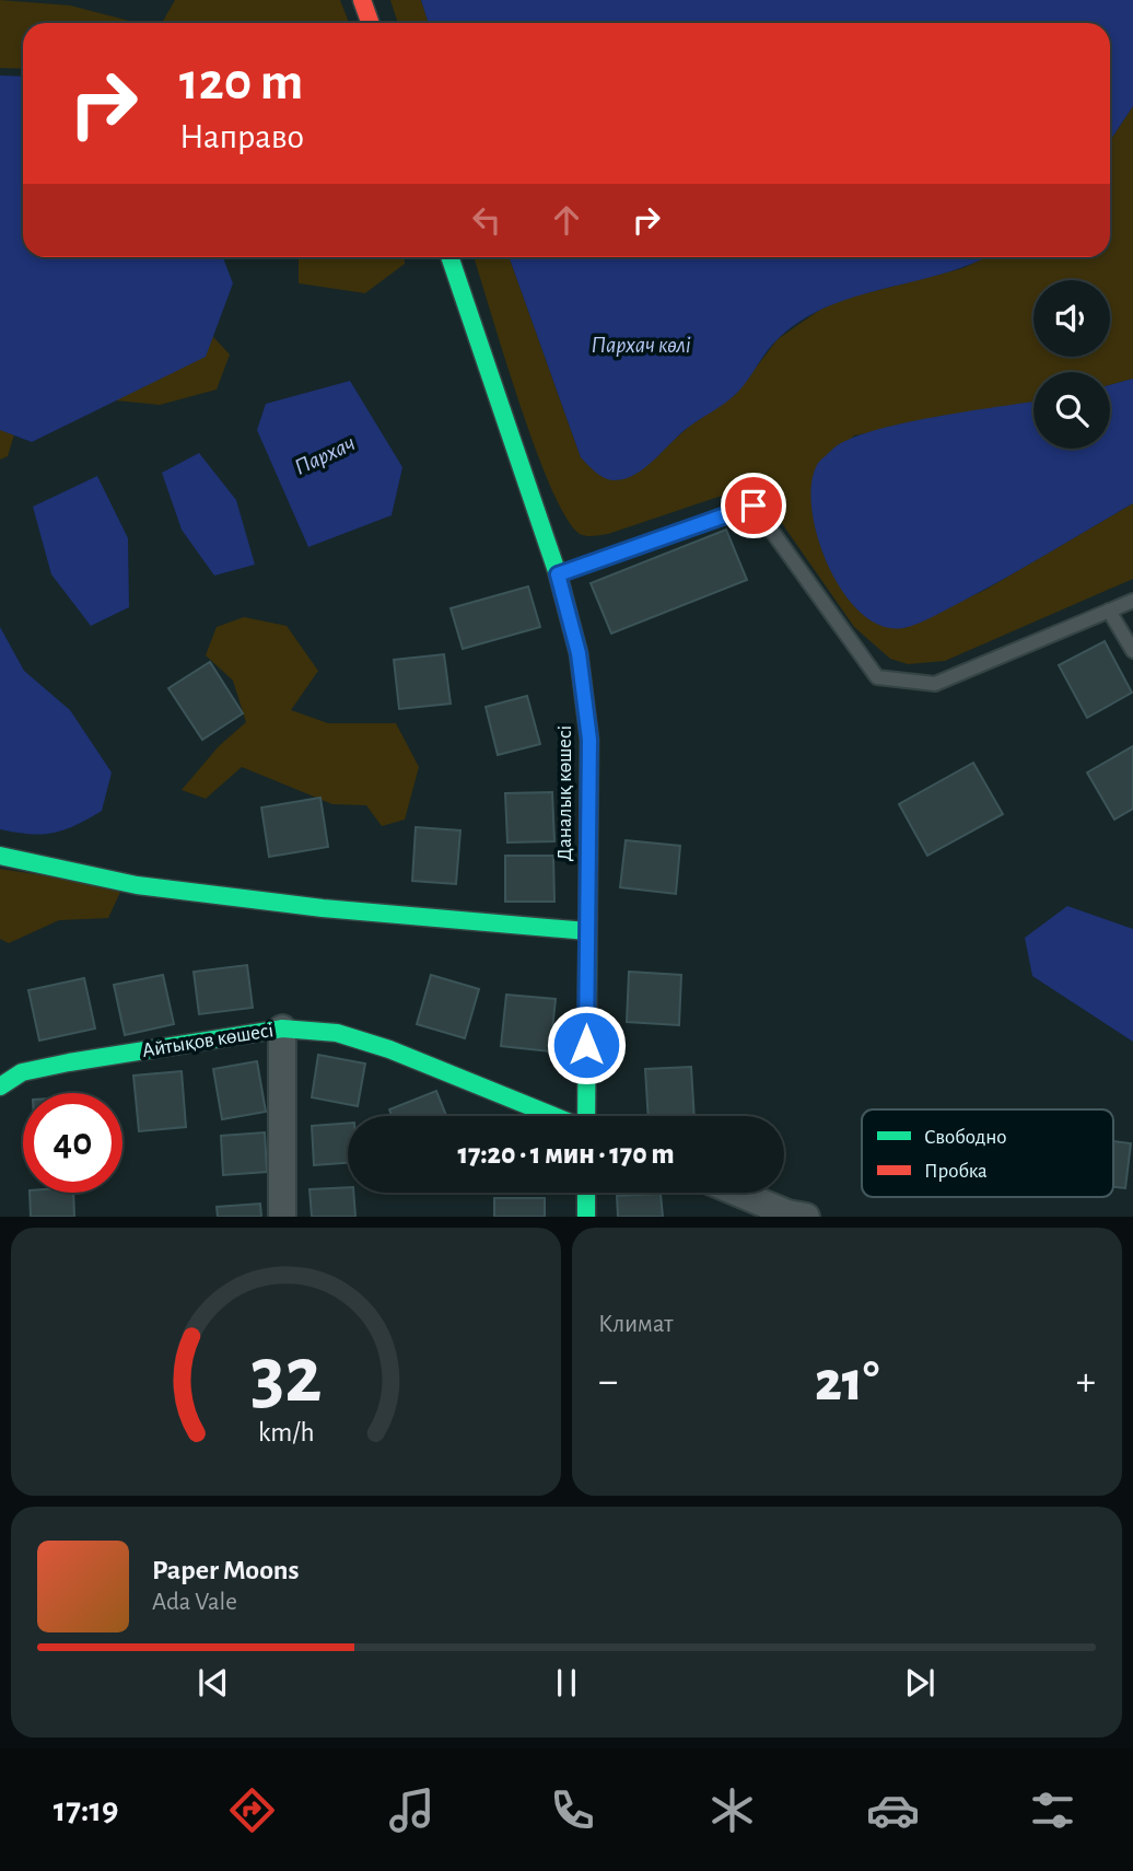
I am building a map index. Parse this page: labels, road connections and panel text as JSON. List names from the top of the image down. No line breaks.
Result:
{"streets":{"street":["Даналық көшесі","Айтықов көшесі"]},"water":["Пархач көлі","Пархач"],"legend":["Свободно","Пробка"],"page":{"turn":["120 m","Направо"],"limit":"40","trip":"17:20 · 1 мин · 170 m","tile":"Климат","heat":["−","21°","+"],"song":["Paper Moons","Ada Vale"],"tabs":"17:19","gauge":["32","km/h"]}}
